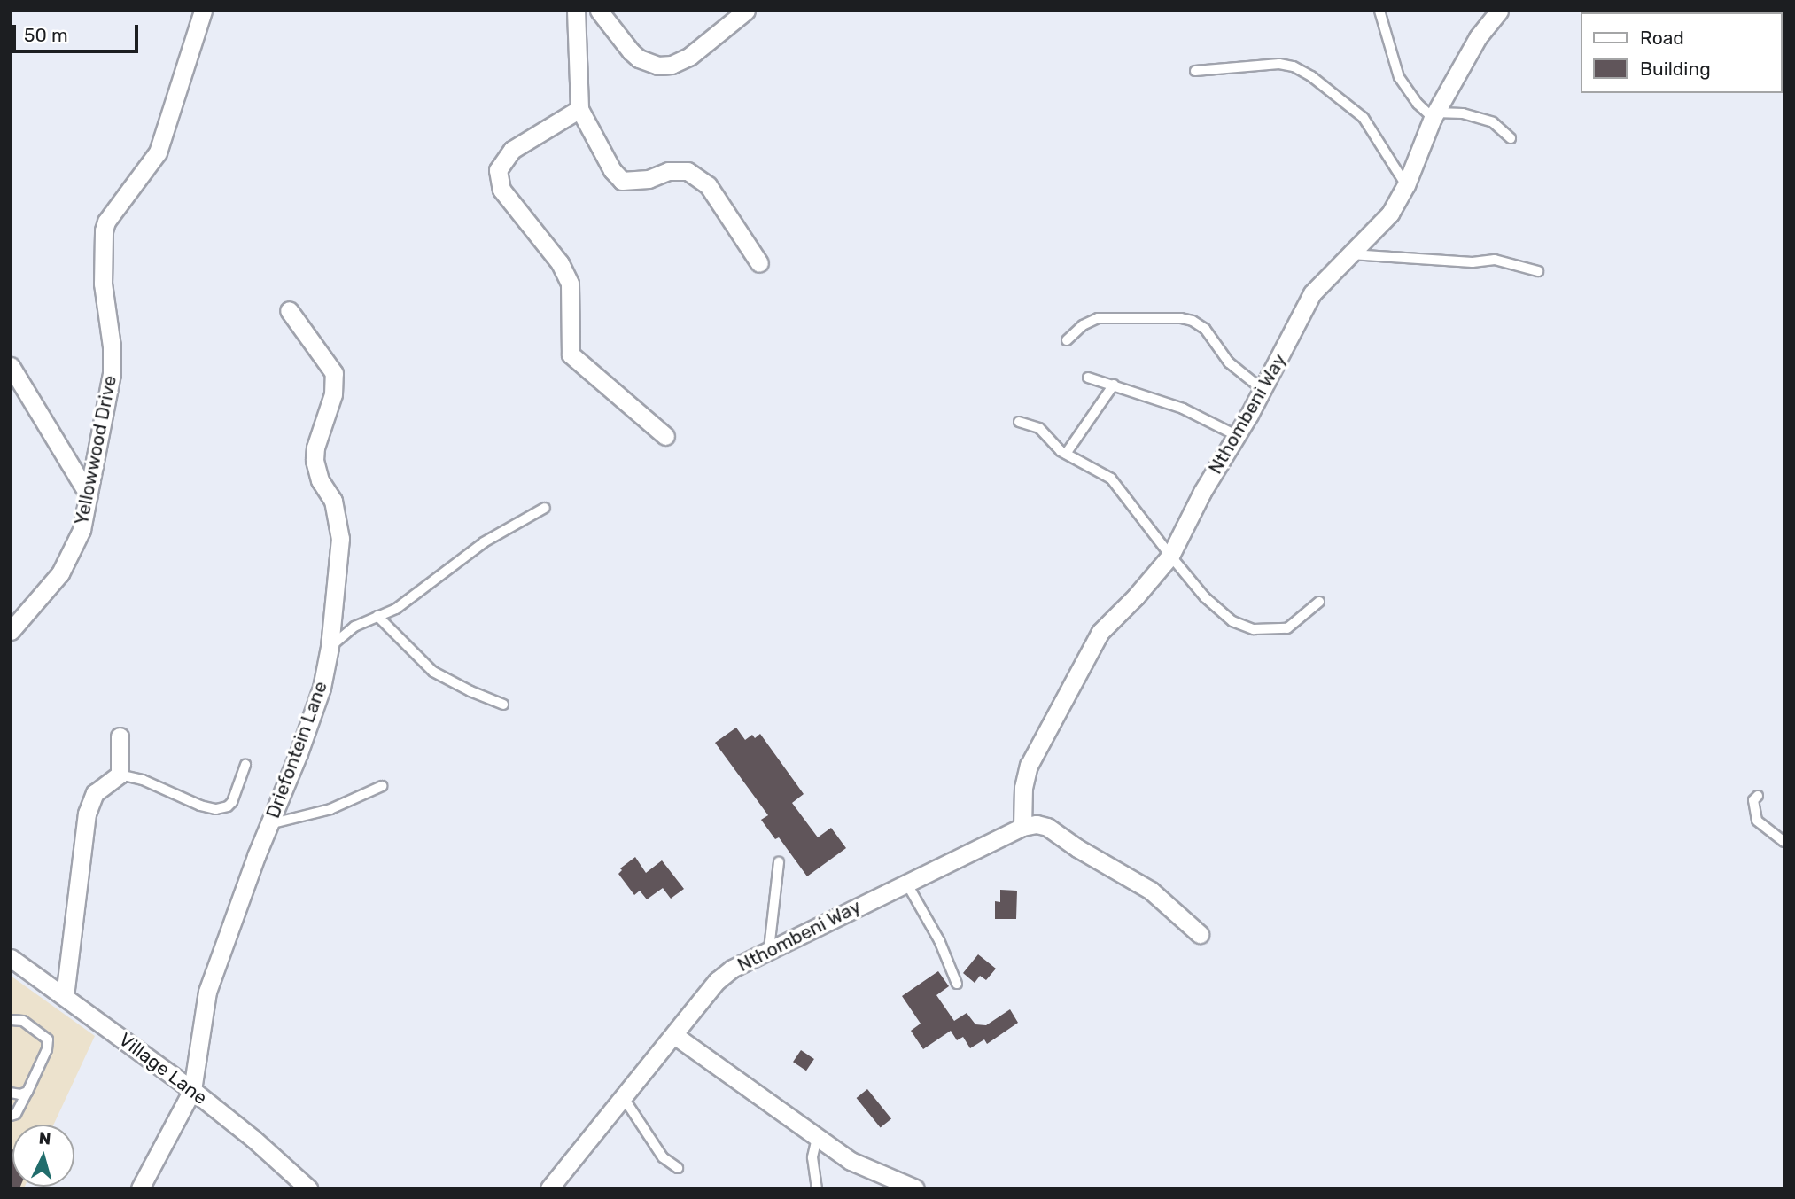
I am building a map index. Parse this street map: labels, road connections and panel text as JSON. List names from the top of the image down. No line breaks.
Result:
{"streets":{"street":["Nthombeni Way","Yellowwood Drive","Driefontein Lane","Village Lane"]},"crossings":[["Driefontein Lane","Village Lane"]],"legend":["Road","Building"],"scale_bar":"50 m","north":"top"}
